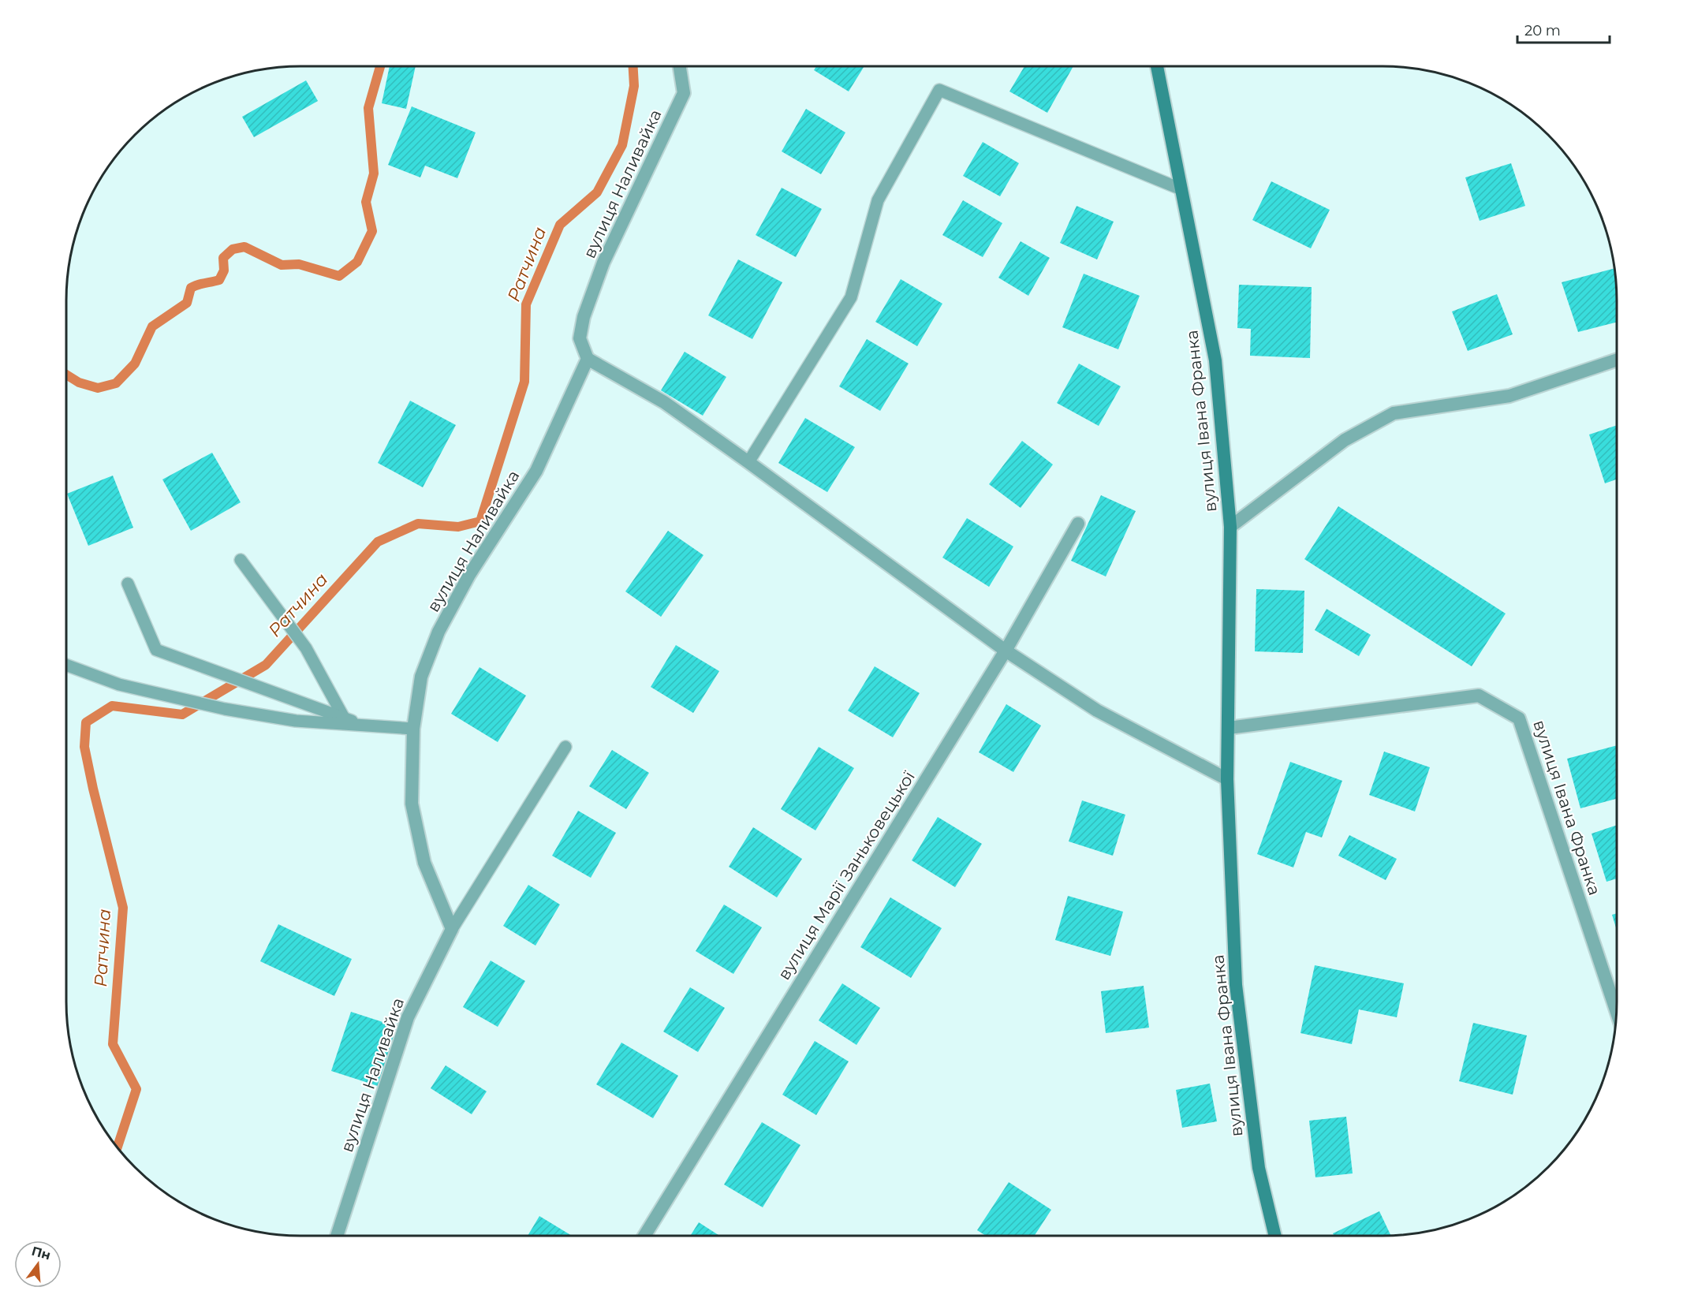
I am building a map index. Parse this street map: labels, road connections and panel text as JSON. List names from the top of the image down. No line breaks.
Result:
{"streets":{"main road":["вулиця Івана Франка"],"street":["вулиця Наливайка","вулиця Марії Заньковецької"]},"water":["Ратчина"],"scale_bar":"20 m","north":"top"}
